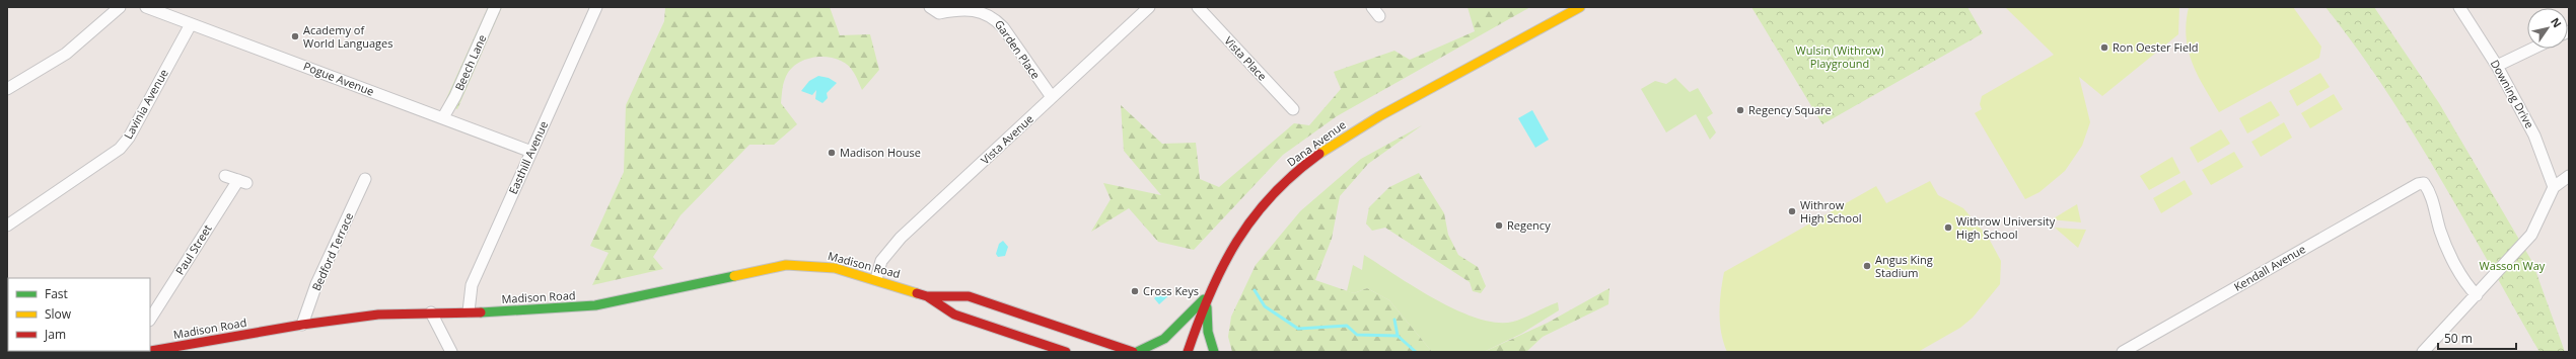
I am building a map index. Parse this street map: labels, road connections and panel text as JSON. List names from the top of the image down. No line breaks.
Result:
{"streets":{"main road":["Dana Avenue","Madison Road"],"street":["Garden Place","Vista Place","Beech Lane","Pogue Avenue","Downing Drive","Lavinia Avenue","Vista Avenue","Easthill Avenue","Paul Street","Bedford Terrace","Kendall Avenue"]},"crossings":[["Garden Place","Vista Avenue"],["Beech Lane","Pogue Avenue"],["Pogue Avenue","Lavinia Avenue"],["Pogue Avenue","Easthill Avenue"],["Vista Avenue","Madison Road"],["Easthill Avenue","Madison Road"],["Bedford Terrace","Madison Road"]],"parks":["Wulsin (Withrow) Playground","Wasson Way"],"places":["Academy of World Languages","Ron Oester Field","Regency Square","Madison House","Withrow High School","Regency","Withrow University High School","Angus King Stadium","Cross Keys"],"legend":["Fast","Slow","Jam"],"scale_bar":"50 m","north":"top right"}
